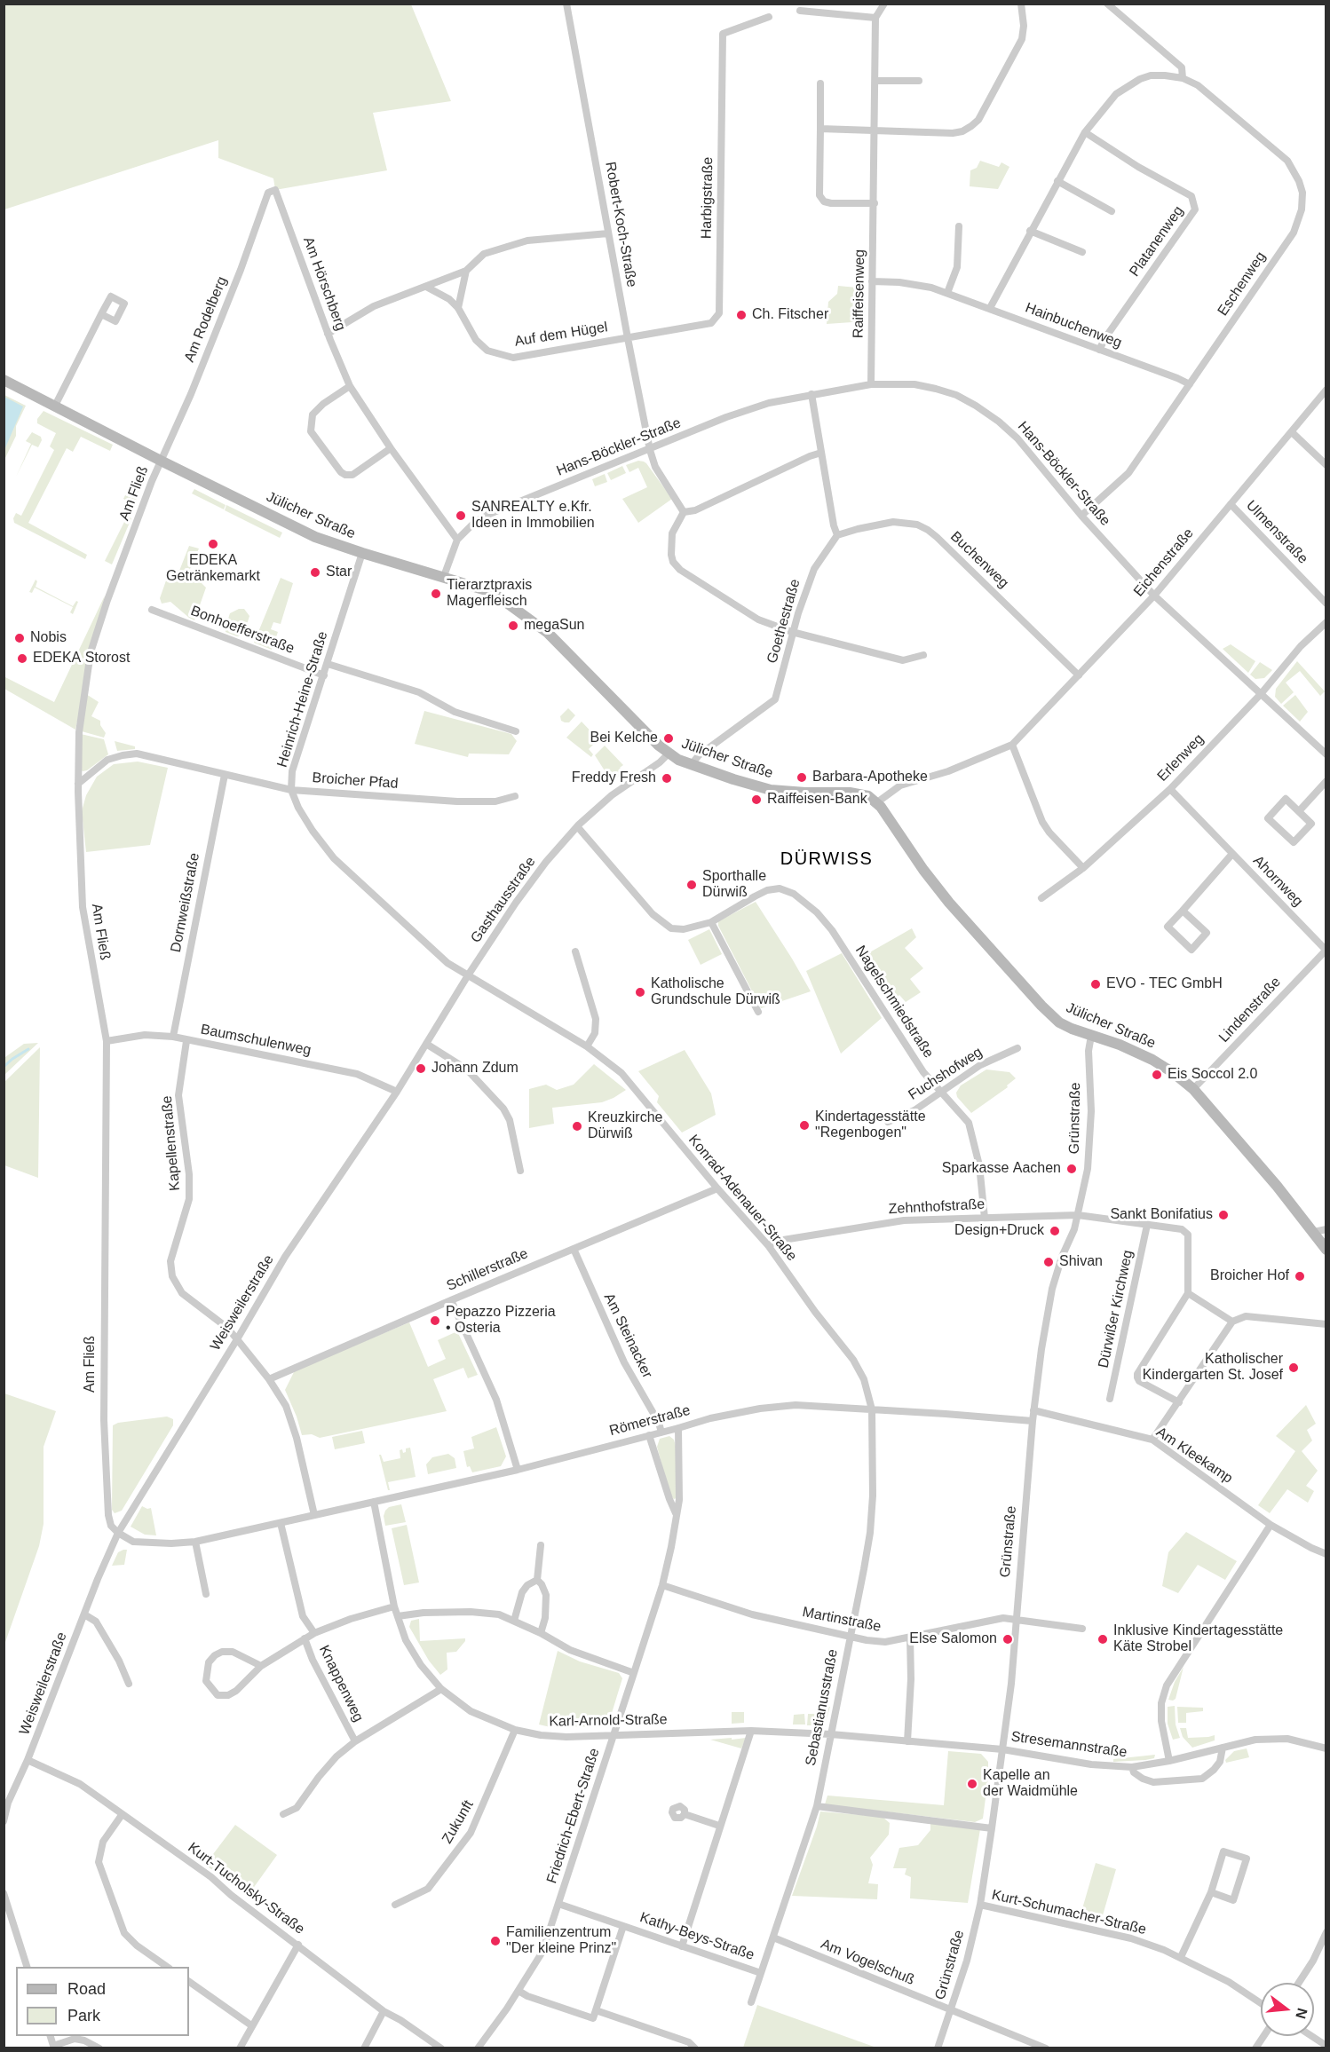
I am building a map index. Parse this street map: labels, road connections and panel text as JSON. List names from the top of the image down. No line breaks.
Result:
{"streets":{"street":["Harbigstraße","Robert-Koch-Straße","Platanenweg","Am Hörschberg","Eschenweg","Raiffeisenweg","Am Rodelberg","Hainbuchenweg","Auf dem Hügel","Hans-Böckler-Straße","Am Fließ","Jülicher Straße","Ulmenstraße","Buchenweg","Eichenstraße","Goethestraße","Bonhoefferstraße","Heinrich-Heine-Straße","Erlenweg","Broicher Pfad","Ahornweg","Gasthausstraße","Dornweißstraße","Nagelschmiedstraße","Lindenstraße","Baumschulenweg","Fuchshofweg","Grünstraße","Kapellenstraße","Konrad-Adenauer-Straße","Zehnthofstraße","Schillerstraße","Weisweilerstraße","Dürwißer Kirchweg","Am Steinacker","Römerstraße","Am Kleekamp","Martinstraße","Knappenweg","Sebastianusstraße","Karl-Arnold-Straße","Stresemannstraße","Friedrich-Ebert-Straße","Zukunft","Kurt-Tucholsky-Straße","Kurt-Schumacher-Straße","Kathy-Beys-Straße","Am Vogelschuß"]},"crossings":[["Harbigstraße","Robert-Koch-Straße"],["Harbigstraße","Auf dem Hügel"],["Robert-Koch-Straße","Auf dem Hügel"],["Robert-Koch-Straße","Hans-Böckler-Straße"],["Platanenweg","Eschenweg"],["Platanenweg","Hainbuchenweg"],["Am Hörschberg","Am Rodelberg"],["Am Hörschberg","Hans-Böckler-Straße"],["Eschenweg","Hainbuchenweg"],["Eschenweg","Hans-Böckler-Straße"],["Raiffeisenweg","Hainbuchenweg"],["Raiffeisenweg","Hans-Böckler-Straße"],["Am Rodelberg","Am Fließ"],["Am Rodelberg","Jülicher Straße"],["Hans-Böckler-Straße","Jülicher Straße"],["Hans-Böckler-Straße","Eichenstraße"],["Hans-Böckler-Straße","Erlenweg"],["Am Fließ","Jülicher Straße"],["Am Fließ","Broicher Pfad"],["Am Fließ","Baumschulenweg"],["Am Fließ","Weisweilerstraße"],["Am Fließ","Römerstraße"],["Jülicher Straße","Eichenstraße"],["Jülicher Straße","Goethestraße"],["Jülicher Straße","Heinrich-Heine-Straße"],["Jülicher Straße","Gasthausstraße"],["Jülicher Straße","Lindenstraße"],["Jülicher Straße","Grünstraße"],["Ulmenstraße","Eichenstraße"],["Buchenweg","Eichenstraße"],["Buchenweg","Goethestraße"],["Bonhoefferstraße","Heinrich-Heine-Straße"],["Heinrich-Heine-Straße","Broicher Pfad"],["Heinrich-Heine-Straße","Gasthausstraße"],["Heinrich-Heine-Straße","Konrad-Adenauer-Straße"],["Erlenweg","Ahornweg"],["Broicher Pfad","Dornweißstraße"],["Ahornweg","Lindenstraße"],["Gasthausstraße","Nagelschmiedstraße"],["Gasthausstraße","Baumschulenweg"],["Gasthausstraße","Konrad-Adenauer-Straße"],["Gasthausstraße","Weisweilerstraße"],["Dornweißstraße","Baumschulenweg"],["Nagelschmiedstraße","Fuchshofweg"],["Nagelschmiedstraße","Zehnthofstraße"],["Baumschulenweg","Kapellenstraße"],["Baumschulenweg","Weisweilerstraße"],["Grünstraße","Zehnthofstraße"],["Grünstraße","Römerstraße"],["Grünstraße","Am Kleekamp"],["Grünstraße","Martinstraße"],["Grünstraße","Stresemannstraße"],["Grünstraße","Kurt-Schumacher-Straße"],["Grünstraße","Am Vogelschuß"],["Kapellenstraße","Schillerstraße"],["Kapellenstraße","Weisweilerstraße"],["Kapellenstraße","Römerstraße"],["Konrad-Adenauer-Straße","Zehnthofstraße"],["Konrad-Adenauer-Straße","Schillerstraße"],["Konrad-Adenauer-Straße","Römerstraße"],["Konrad-Adenauer-Straße","Sebastianusstraße"],["Schillerstraße","Am Steinacker"],["Weisweilerstraße","Römerstraße"],["Weisweilerstraße","Kurt-Tucholsky-Straße"],["Am Steinacker","Römerstraße"],["Römerstraße","Sebastianusstraße"],["Römerstraße","Karl-Arnold-Straße"],["Römerstraße","Friedrich-Ebert-Straße"],["Martinstraße","Sebastianusstraße"],["Martinstraße","Friedrich-Ebert-Straße"],["Knappenweg","Karl-Arnold-Straße"],["Sebastianusstraße","Karl-Arnold-Straße"],["Sebastianusstraße","Kathy-Beys-Straße"],["Sebastianusstraße","Am Vogelschuß"],["Karl-Arnold-Straße","Stresemannstraße"],["Karl-Arnold-Straße","Friedrich-Ebert-Straße"],["Karl-Arnold-Straße","Zukunft"],["Friedrich-Ebert-Straße","Kathy-Beys-Straße"]],"districts":["DÜRWISS"],"places":["Ch. Fitscher","SANREALTY e.Kfr. Ideen in Immobilien","EDEKA Getränkemarkt","Star","Tierarztpraxis Magerfleisch","megaSun","Nobis","EDEKA Storost","Bei Kelche","Barbara-Apotheke","Freddy Fresh","Raiffeisen-Bank","Sporthalle Dürwiß","EVO - TEC GmbH","Katholische Grundschule Dürwiß","Johann Zdum","Eis Soccol 2.0","Kindertagesstätte \"Regenbogen\"","Kreuzkirche Dürwiß","Sparkasse Aachen","Sankt Bonifatius","Design+Druck","Shivan","Broicher Hof","Pepazzo Pizzeria • Osteria","Katholischer Kindergarten St. Josef","Else Salomon","Inklusive Kindertagesstätte Käte Strobel","Kapelle an der Waidmühle","Familienzentrum \"Der kleine Prinz\""],"legend":["Road","Park"],"north":"right"}
